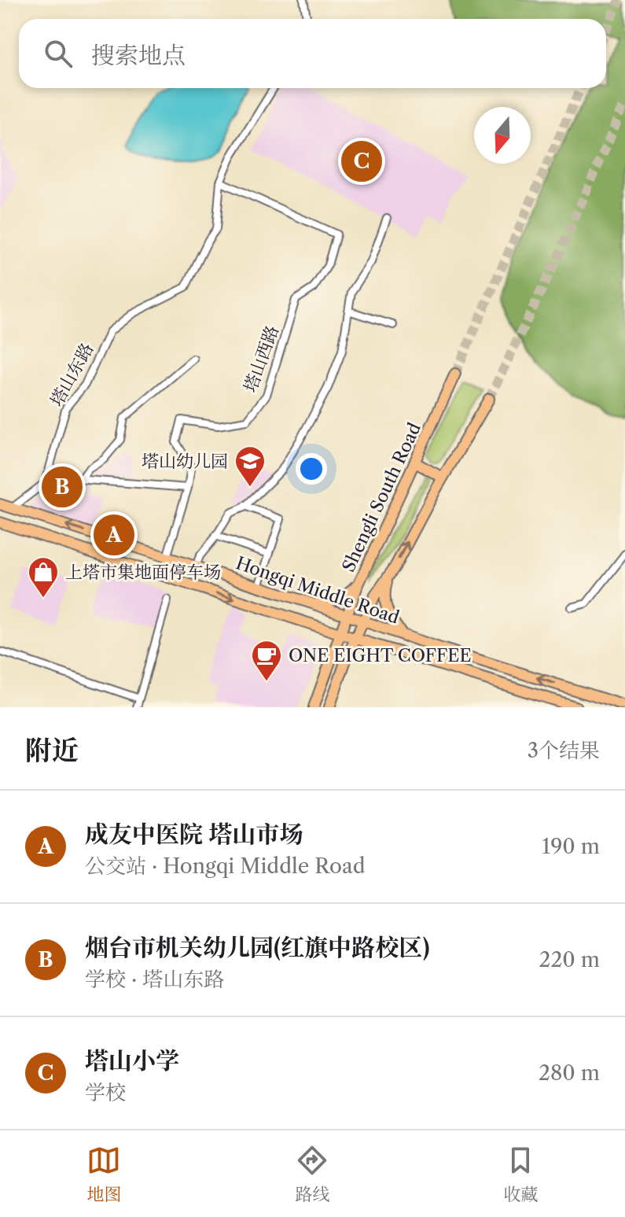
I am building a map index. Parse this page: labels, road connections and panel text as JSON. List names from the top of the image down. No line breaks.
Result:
{"streets":{"main road":["Shengli South Road","Hongqi Middle Road"],"street":["塔山西路","塔山东路"]},"crossings":[["塔山西路","塔山东路"],["塔山西路","Hongqi Middle Road"],["Shengli South Road","Hongqi Middle Road"]],"places":{"school or university":["塔山幼儿园"],"shop":["上塔市集地面停车场"],"cafe":["ONE EIGHT COFFEE"]},"north":"bottom","page":{"search":"搜索地点","pins":["C","B","A"],"heading":["附近","3个结果"],"list":[{"mark":"A","name":"成友中医院 塔山市场","note":"公交站 · Hongqi Middle Road","value":"190 m"},{"mark":"B","name":"烟台市机关幼儿园(红旗中路校区)","note":"学校 · 塔山东路","value":"220 m"},{"mark":"C","name":"塔山小学","note":"学校","value":"280 m"}],"nav":["地图","路线","收藏"]}}
